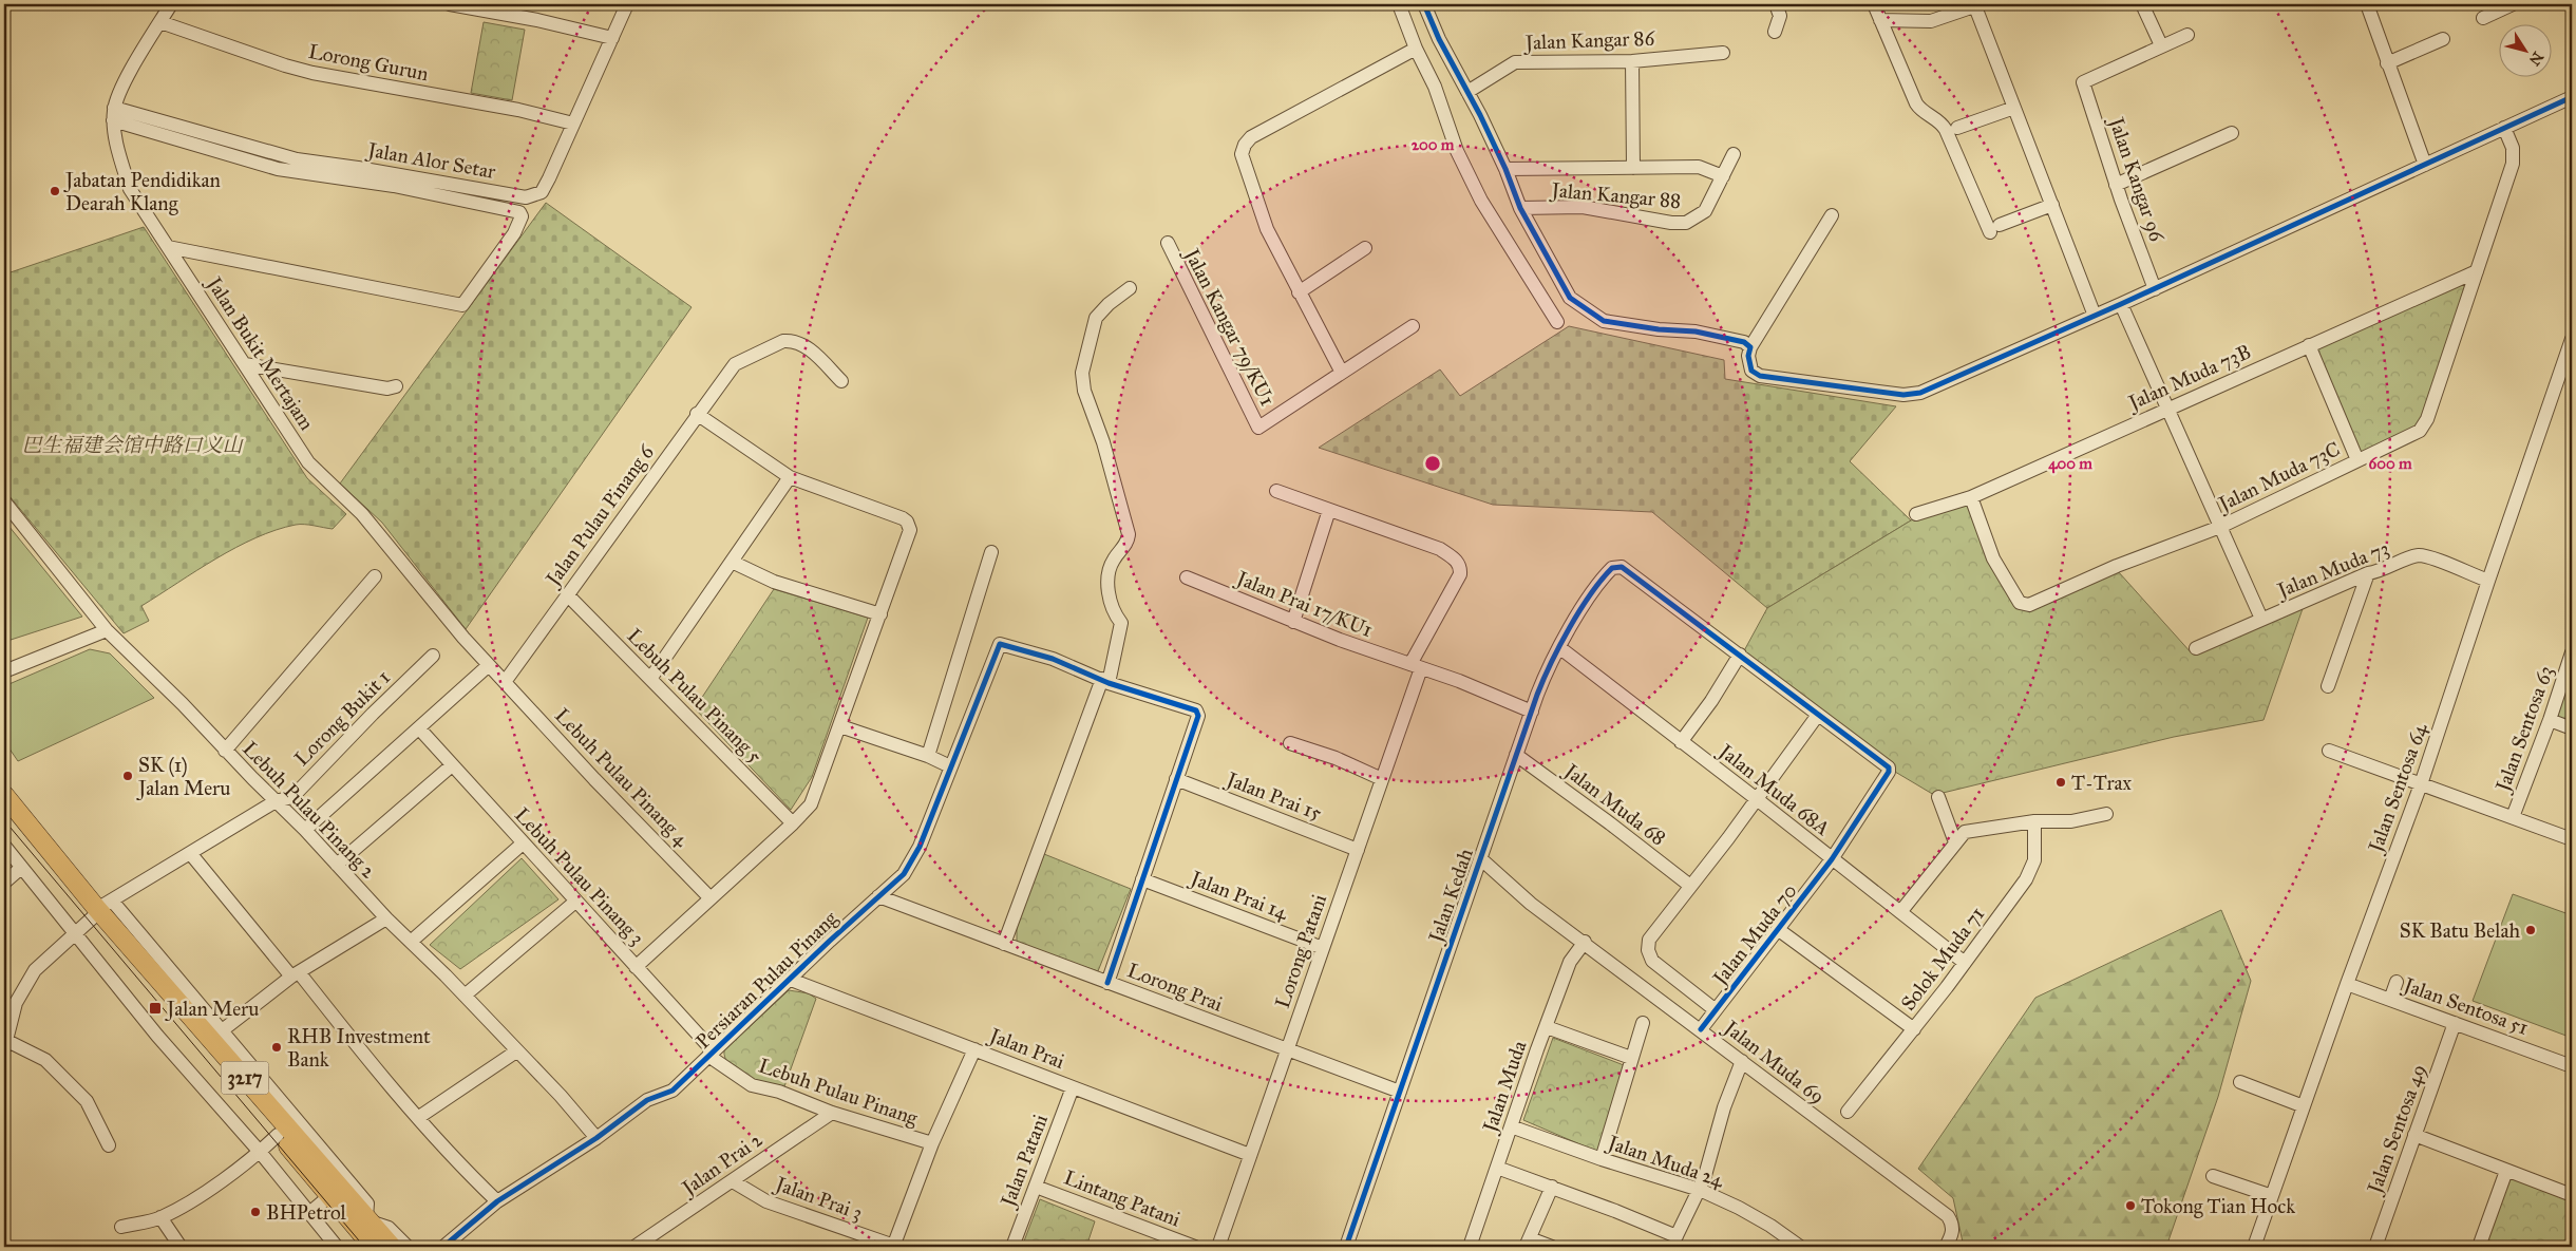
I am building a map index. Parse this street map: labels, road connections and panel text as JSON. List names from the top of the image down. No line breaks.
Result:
{"streets":{"highway":["3217"],"street":["Jalan Kangar 86","Lorong Gurun","Jalan Alor Setar","Jalan Kangar 96","Jalan Kangar 88","Jalan Kangar 79/KU1","Jalan Bukit Mertajam","Jalan Muda 73B","Jalan Muda 73C","Jalan Pulau Pinang 6","Jalan Muda 73","Jalan Prai 17/KU1","Lebuh Pulau Pinang 5","Lorong Bukit 1","Jalan Sentosa 63","Lebuh Pulau Pinang 4","Jalan Sentosa 64","Jalan Muda 68A","Jalan Prai 15","Jalan Muda 68","Lebuh Pulau Pinang 2","Lebuh Pulau Pinang 3","Jalan Prai 14","Jalan Kedah","Jalan Muda 70","Lorong Patani","Solok Muda 71","Persiaran Pulau Pinang","Lorong Prai","Jalan Sentosa 51","Jalan Prai","Jalan Muda 69","Jalan Muda","Lebuh Pulau Pinang","Jalan Sentosa 49","Jalan Patani","Jalan Muda 24","Jalan Prai 2","Jalan Prai 3","Lintang Patani"]},"crossings":[["Lorong Gurun","Jalan Alor Setar"],["Jalan Alor Setar","Jalan Bukit Mertajam"],["Jalan Bukit Mertajam","Jalan Pulau Pinang 6"],["Jalan Bukit Mertajam","Lebuh Pulau Pinang 4"],["Jalan Muda 73B","Jalan Muda 73C"],["Jalan Pulau Pinang 6","Lebuh Pulau Pinang 5"],["Jalan Pulau Pinang 6","Lebuh Pulau Pinang 4"],["Jalan Muda 73","Jalan Sentosa 64"],["Jalan Prai 17/KU1","Jalan Kedah"],["Jalan Prai 17/KU1","Lorong Patani"],["Lorong Bukit 1","Lebuh Pulau Pinang 2"],["Lorong Bukit 1","3217"],["Jalan Sentosa 64","Jalan Sentosa 51"],["Jalan Muda 68A","Jalan Kedah"],["Jalan Muda 68A","Jalan Muda 70"],["Jalan Muda 68A","Solok Muda 71"],["Jalan Prai 15","Lorong Patani"],["Jalan Muda 68","Jalan Kedah"],["Lebuh Pulau Pinang 2","Persiaran Pulau Pinang"],["Lebuh Pulau Pinang 3","Persiaran Pulau Pinang"],["Lebuh Pulau Pinang 3","Lebuh Pulau Pinang"],["Jalan Prai 14","Lorong Patani"],["Jalan Kedah","Lorong Prai"],["Jalan Kedah","Jalan Muda 69"],["Jalan Muda 70","Jalan Muda 69"],["Lorong Patani","Lorong Prai"],["Lorong Patani","Jalan Prai"],["Persiaran Pulau Pinang","Lorong Prai"],["Persiaran Pulau Pinang","Jalan Prai"],["Persiaran Pulau Pinang","Lebuh Pulau Pinang"],["Jalan Sentosa 51","Jalan Sentosa 49"],["Jalan Prai","Jalan Patani"],["Jalan Muda 69","Jalan Muda"],["Jalan Muda","Jalan Muda 24"],["Lebuh Pulau Pinang","Jalan Prai 2"],["Jalan Patani","Lintang Patani"],["Jalan Prai 2","Jalan Prai 3"]],"parks":["巴生福建会馆中路口义山"],"places":{"other":["Jabatan Pendidikan Dearah Klang","SK (1) Jalan Meru","T-Trax","SK Batu Belah","RHB Investment Bank","Tokong Tian Hock","BHPetrol"],"transit":["Jalan Meru"]},"north":"bottom right","rings":["200 m","400 m","600 m"]}
